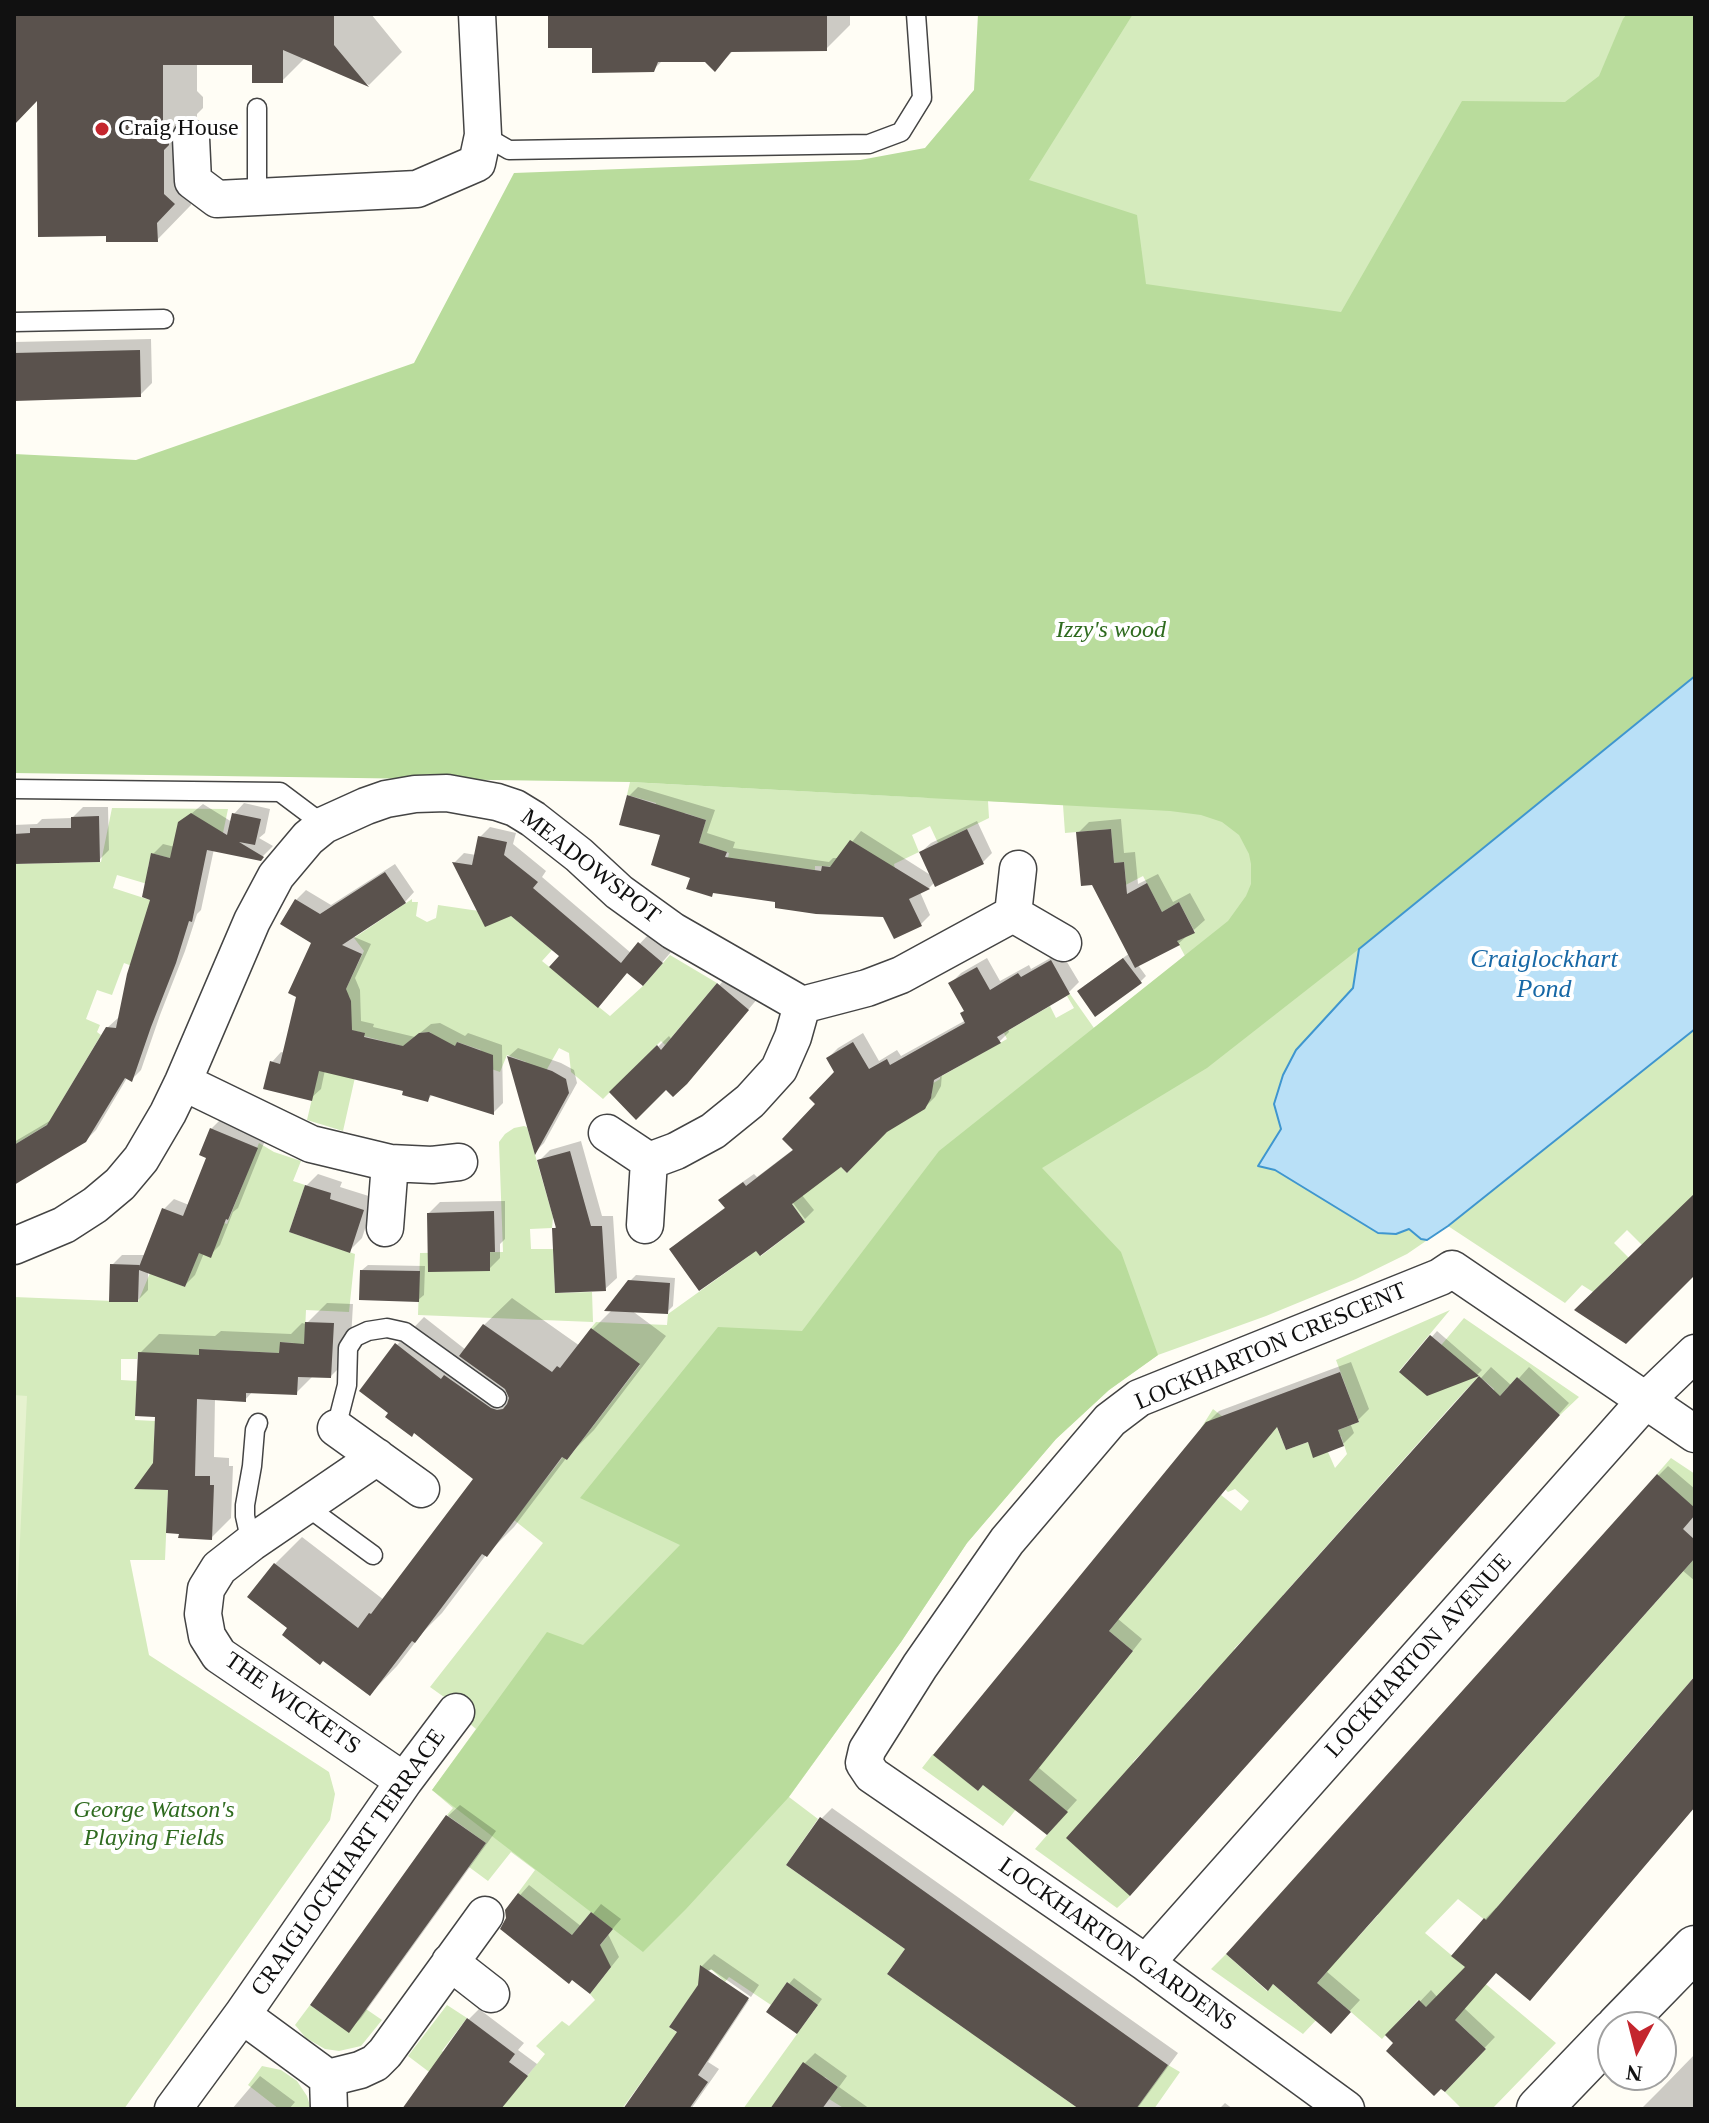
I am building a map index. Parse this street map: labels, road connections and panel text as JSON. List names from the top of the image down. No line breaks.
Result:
{"streets":{"street":["MEADOWSPOT","LOCKHARTON CRESCENT","LOCKHARTON AVENUE","THE WICKETS","CRAIGLOCKHART TERRACE","LOCKHARTON GARDENS"]},"crossings":[["LOCKHARTON CRESCENT","LOCKHARTON AVENUE"],["LOCKHARTON CRESCENT","LOCKHARTON GARDENS"],["LOCKHARTON AVENUE","LOCKHARTON GARDENS"],["THE WICKETS","CRAIGLOCKHART TERRACE"]],"water":["Craiglockhart Pond"],"parks":["Izzy's wood","George Watson's Playing Fields"],"places":["Craig House"],"north":"bottom"}
